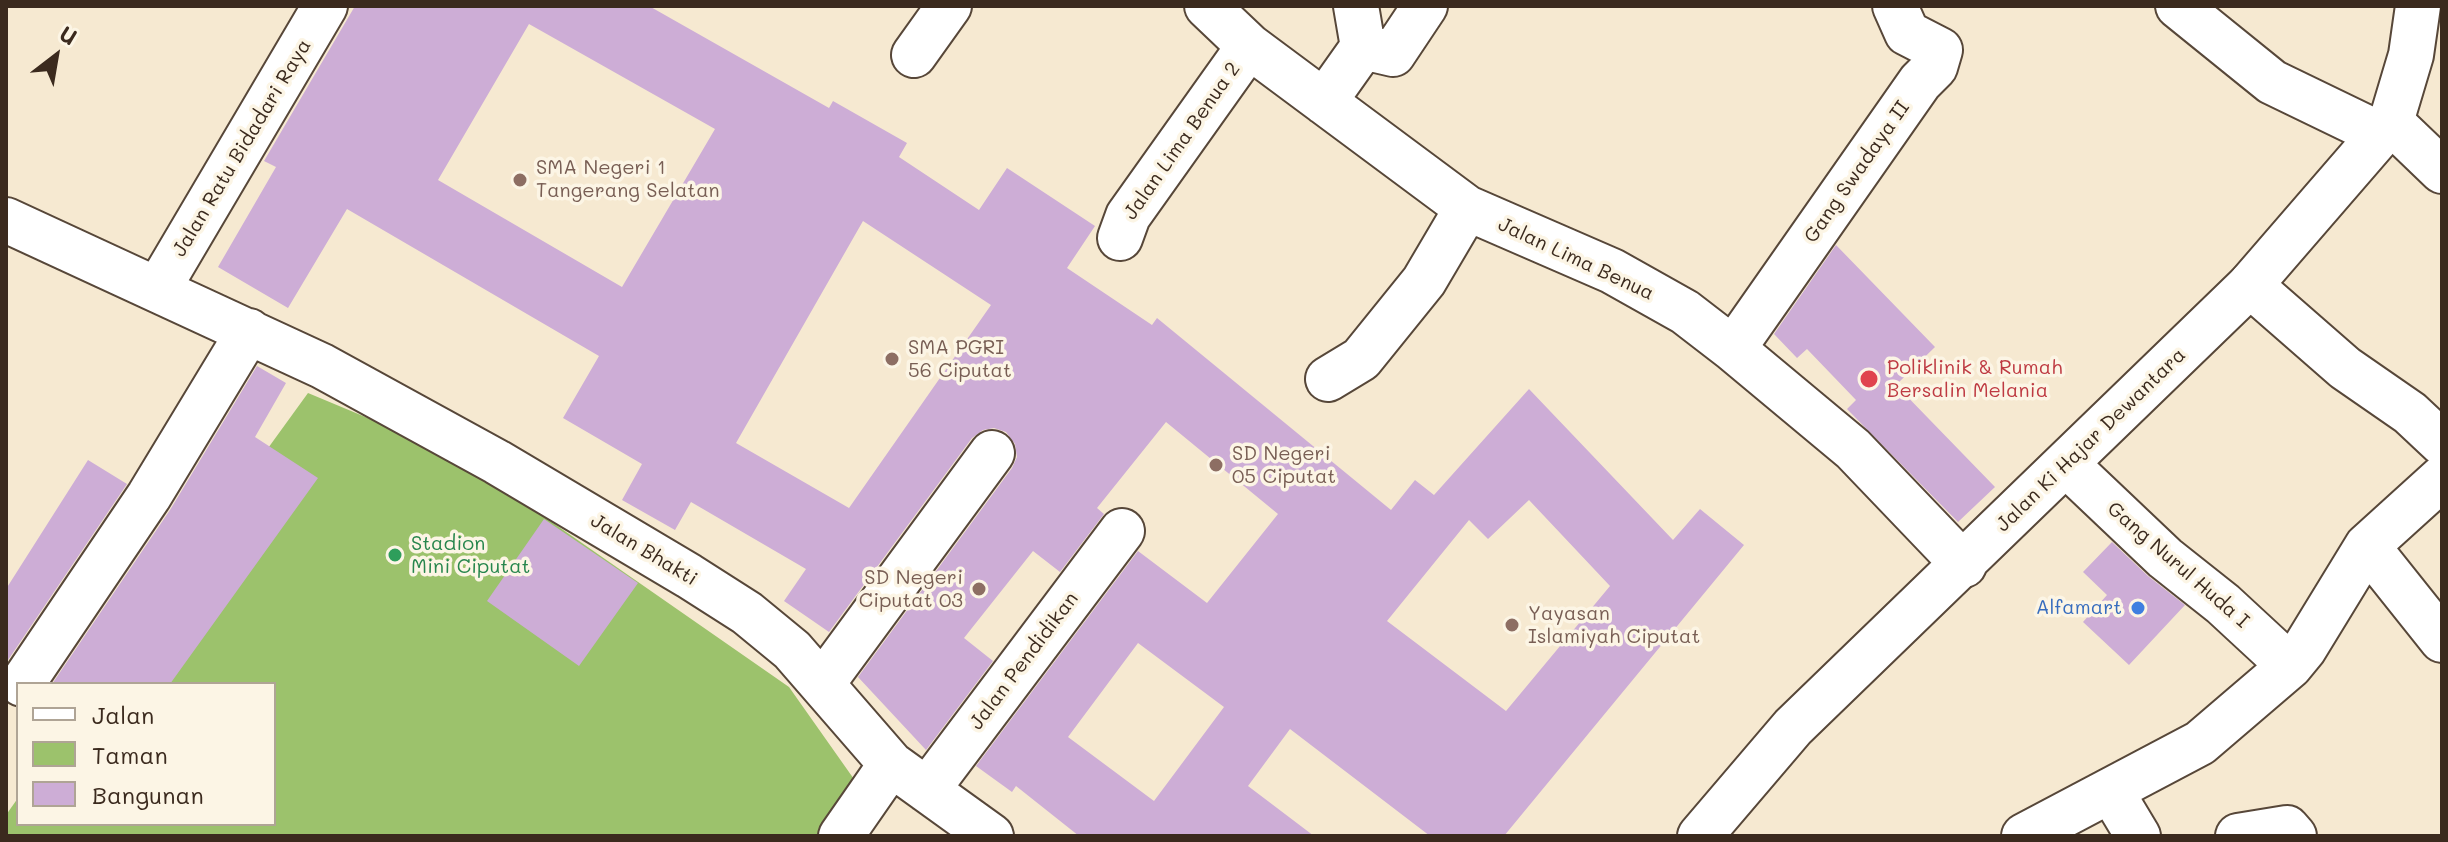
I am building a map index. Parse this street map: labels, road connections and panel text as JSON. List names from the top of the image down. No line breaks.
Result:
{"streets":{"street":["Jalan Lima Benua 2","Jalan Ratu Bidadari Raya","Gang Swadaya II","Jalan Lima Benua","Jalan Ki Hajar Dewantara","Jalan Bhakti","Gang Nurul Huda I","Jalan Pendidikan"]},"crossings":[["Jalan Lima Benua 2","Jalan Lima Benua"],["Jalan Ratu Bidadari Raya","Jalan Bhakti"],["Gang Swadaya II","Jalan Lima Benua"],["Jalan Lima Benua","Jalan Ki Hajar Dewantara"],["Jalan Ki Hajar Dewantara","Gang Nurul Huda I"],["Jalan Bhakti","Jalan Pendidikan"]],"places":["SMA Negeri 1 Tangerang Selatan","SMA PGRI 56 Ciputat","Poliklinik & Rumah Bersalin Melania","SD Negeri 05 Ciputat","Stadion Mini Ciputat","SD Negeri Ciputat 03","Alfamart","Yayasan Islamiyah Ciputat"],"legend":["Jalan","Taman","Bangunan"],"north":"top right"}
